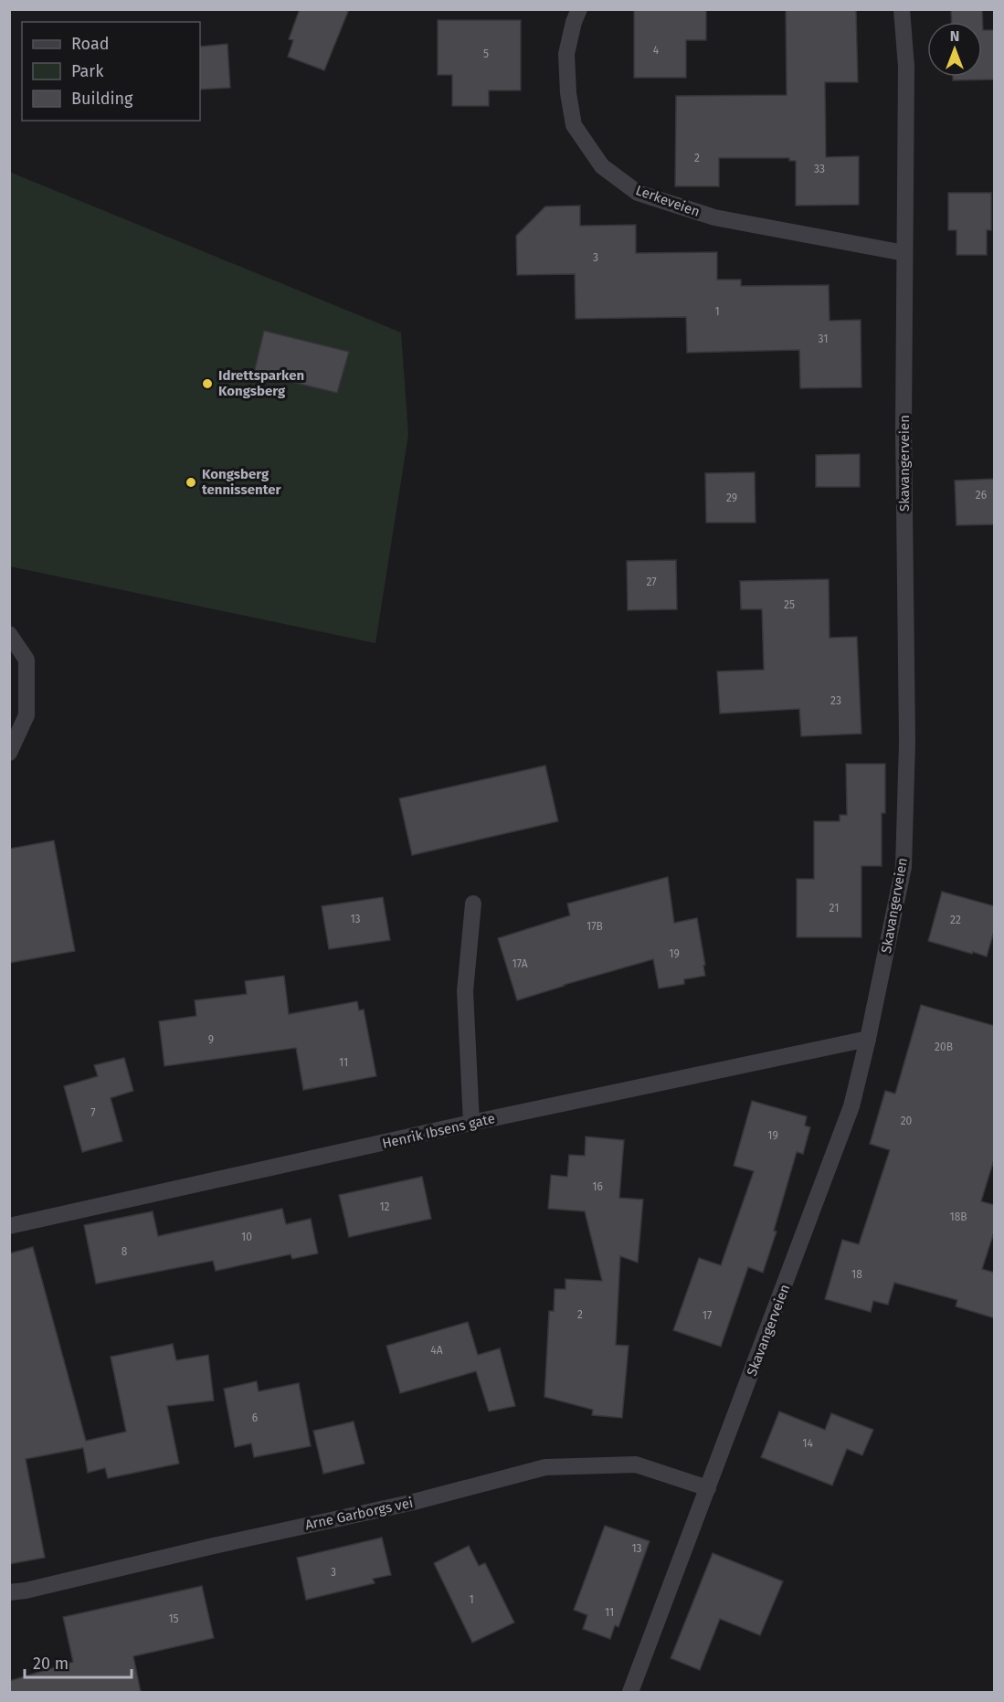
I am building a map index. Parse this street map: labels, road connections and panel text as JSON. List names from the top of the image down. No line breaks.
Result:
{"streets":{"street":["Lerkeveien","Skavangerveien","Henrik Ibsens gate","Arne Garborgs vei"]},"crossings":[["Lerkeveien","Skavangerveien"],["Skavangerveien","Henrik Ibsens gate"],["Skavangerveien","Arne Garborgs vei"]],"places":["Idrettsparken Kongsberg","Kongsberg tennissenter"],"house_numbers":["4","5","2","33","3","1","31","26","29","27","25","23","21","13","22","17B","19","17A","9","20B","11","7","20","19","16","12","18B","10","8","18","2","17","4A","6","14","13","3","1","11","15"],"legend":["Road","Park","Building"],"scale_bar":"20 m","north":"top"}
